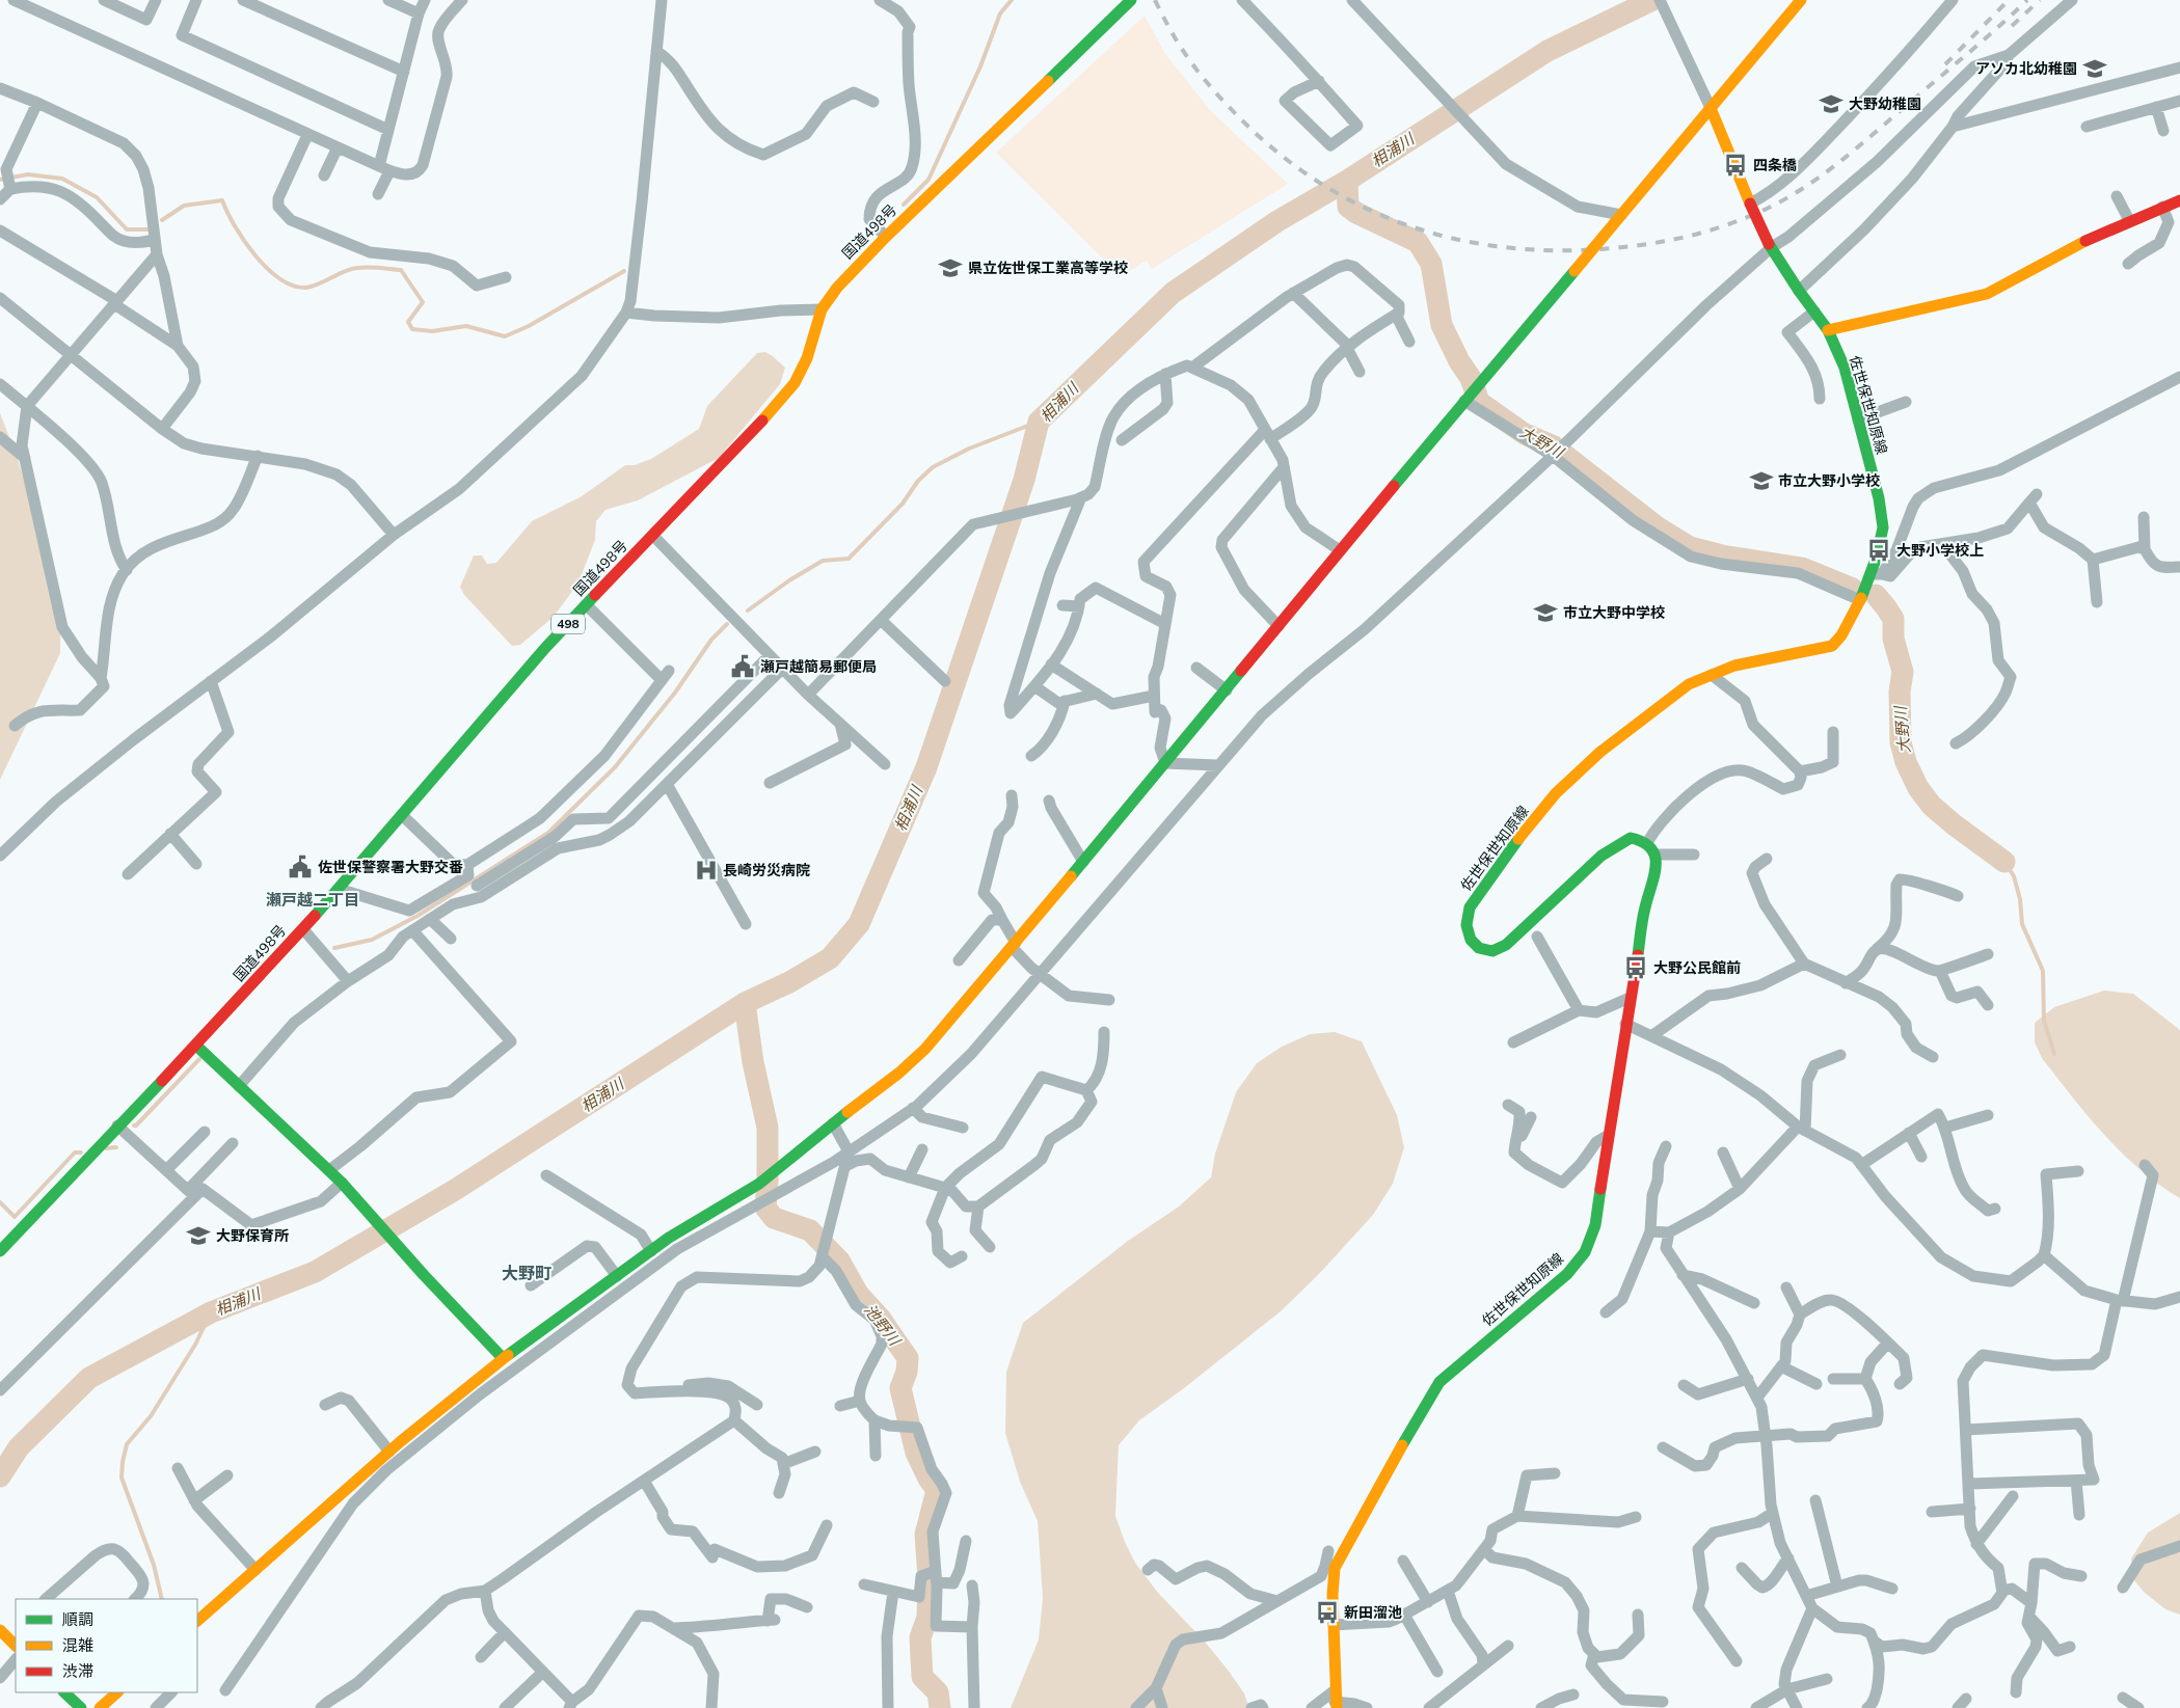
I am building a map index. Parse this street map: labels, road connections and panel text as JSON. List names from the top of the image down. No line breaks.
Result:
{"streets":{"main road":["国道498号","佐世保世知原線","498"]},"districts":["瀬戸越二丁目","大野町"],"water":["相浦川","大野川","池野川"],"places":{"school or university":["アソカ北幼稚園","大野幼稚園","県立佐世保工業高等学校","市立大野小学校","市立大野中学校","大野保育所"],"bus stop":["四条橋","大野小学校上","大野公民館前","新田溜池"],"public building":["瀬戸越簡易郵便局","佐世保警察署大野交番"],"hospital":["長崎労災病院"]},"legend":["順調","混雑","渋滞"]}
